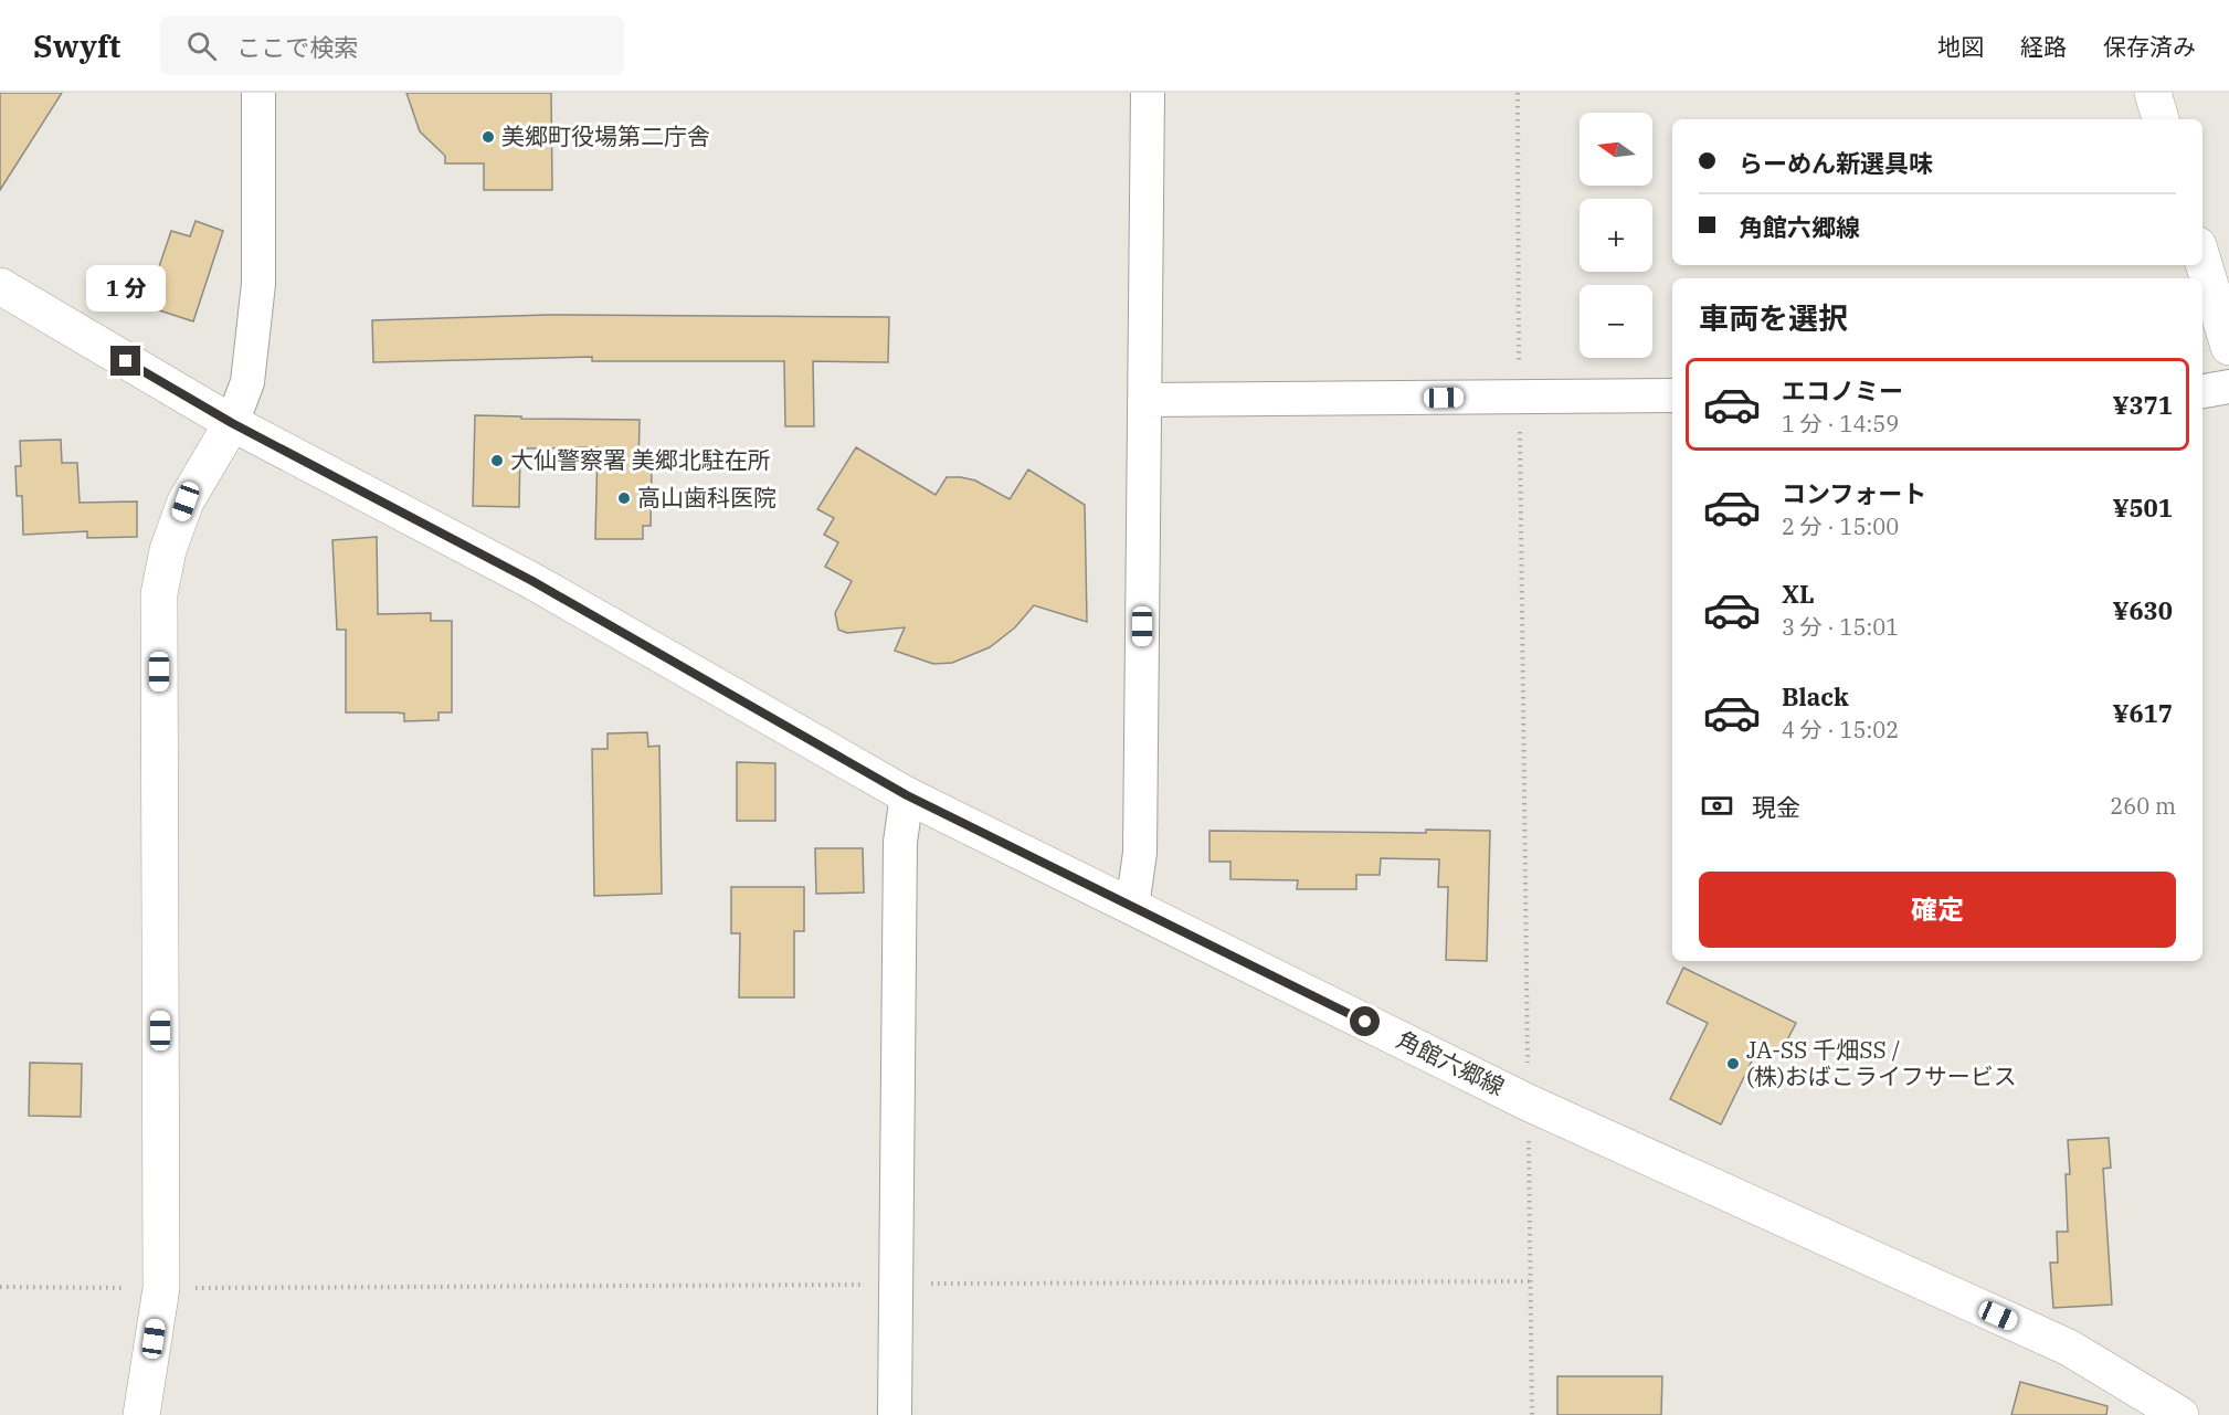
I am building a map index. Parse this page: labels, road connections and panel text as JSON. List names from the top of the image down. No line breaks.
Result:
{"streets":{"main road":["角館六郷線"]},"places":["美郷町役場第二庁舎","大仙警察署 美郷北駐在所","高山歯科医院","JA-SS 千畑SS / (株)おばこライフサービス"],"north":"left","page":{"header":"Swyft","search":"ここで検索","nav":["地図","経路","保存済み"],"map_buttons":["+","−"],"banner":["らーめん新選具味","角館六郷線"],"bubble":"1 分","heading":"車両を選択","list":[{"name":"エコノミー","note":"1 分 · 14:59","value":"¥371"},{"name":"コンフォート","note":"2 分 · 15:00","value":"¥501"},{"name":"XL","note":"3 分 · 15:01","value":"¥630"},{"name":"Black","note":"4 分 · 15:02","value":"¥617"}],"pay":["現金","260 m"],"buttons":"確定"}}
